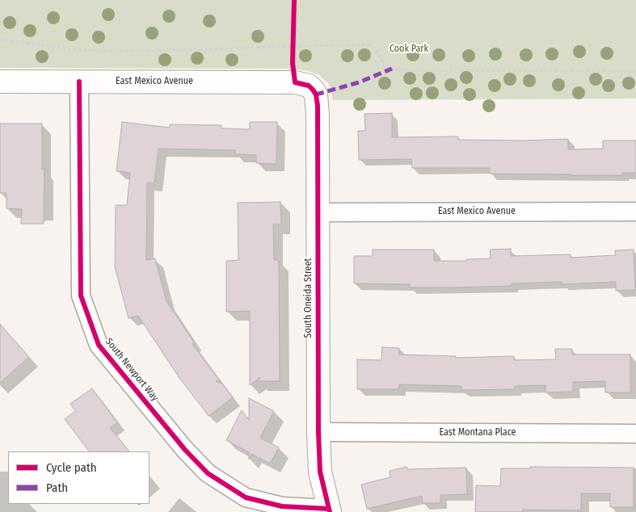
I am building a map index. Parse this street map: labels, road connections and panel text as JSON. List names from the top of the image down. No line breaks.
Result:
{"streets":{"street":["East Mexico Avenue","South Oneida Street","South Newport Way","East Montana Place"]},"crossings":[["East Mexico Avenue","South Oneida Street"],["East Mexico Avenue","South Newport Way"],["South Oneida Street","South Newport Way"],["South Oneida Street","East Montana Place"]],"parks":["Cook Park"],"legend":["Cycle path","Path"]}
